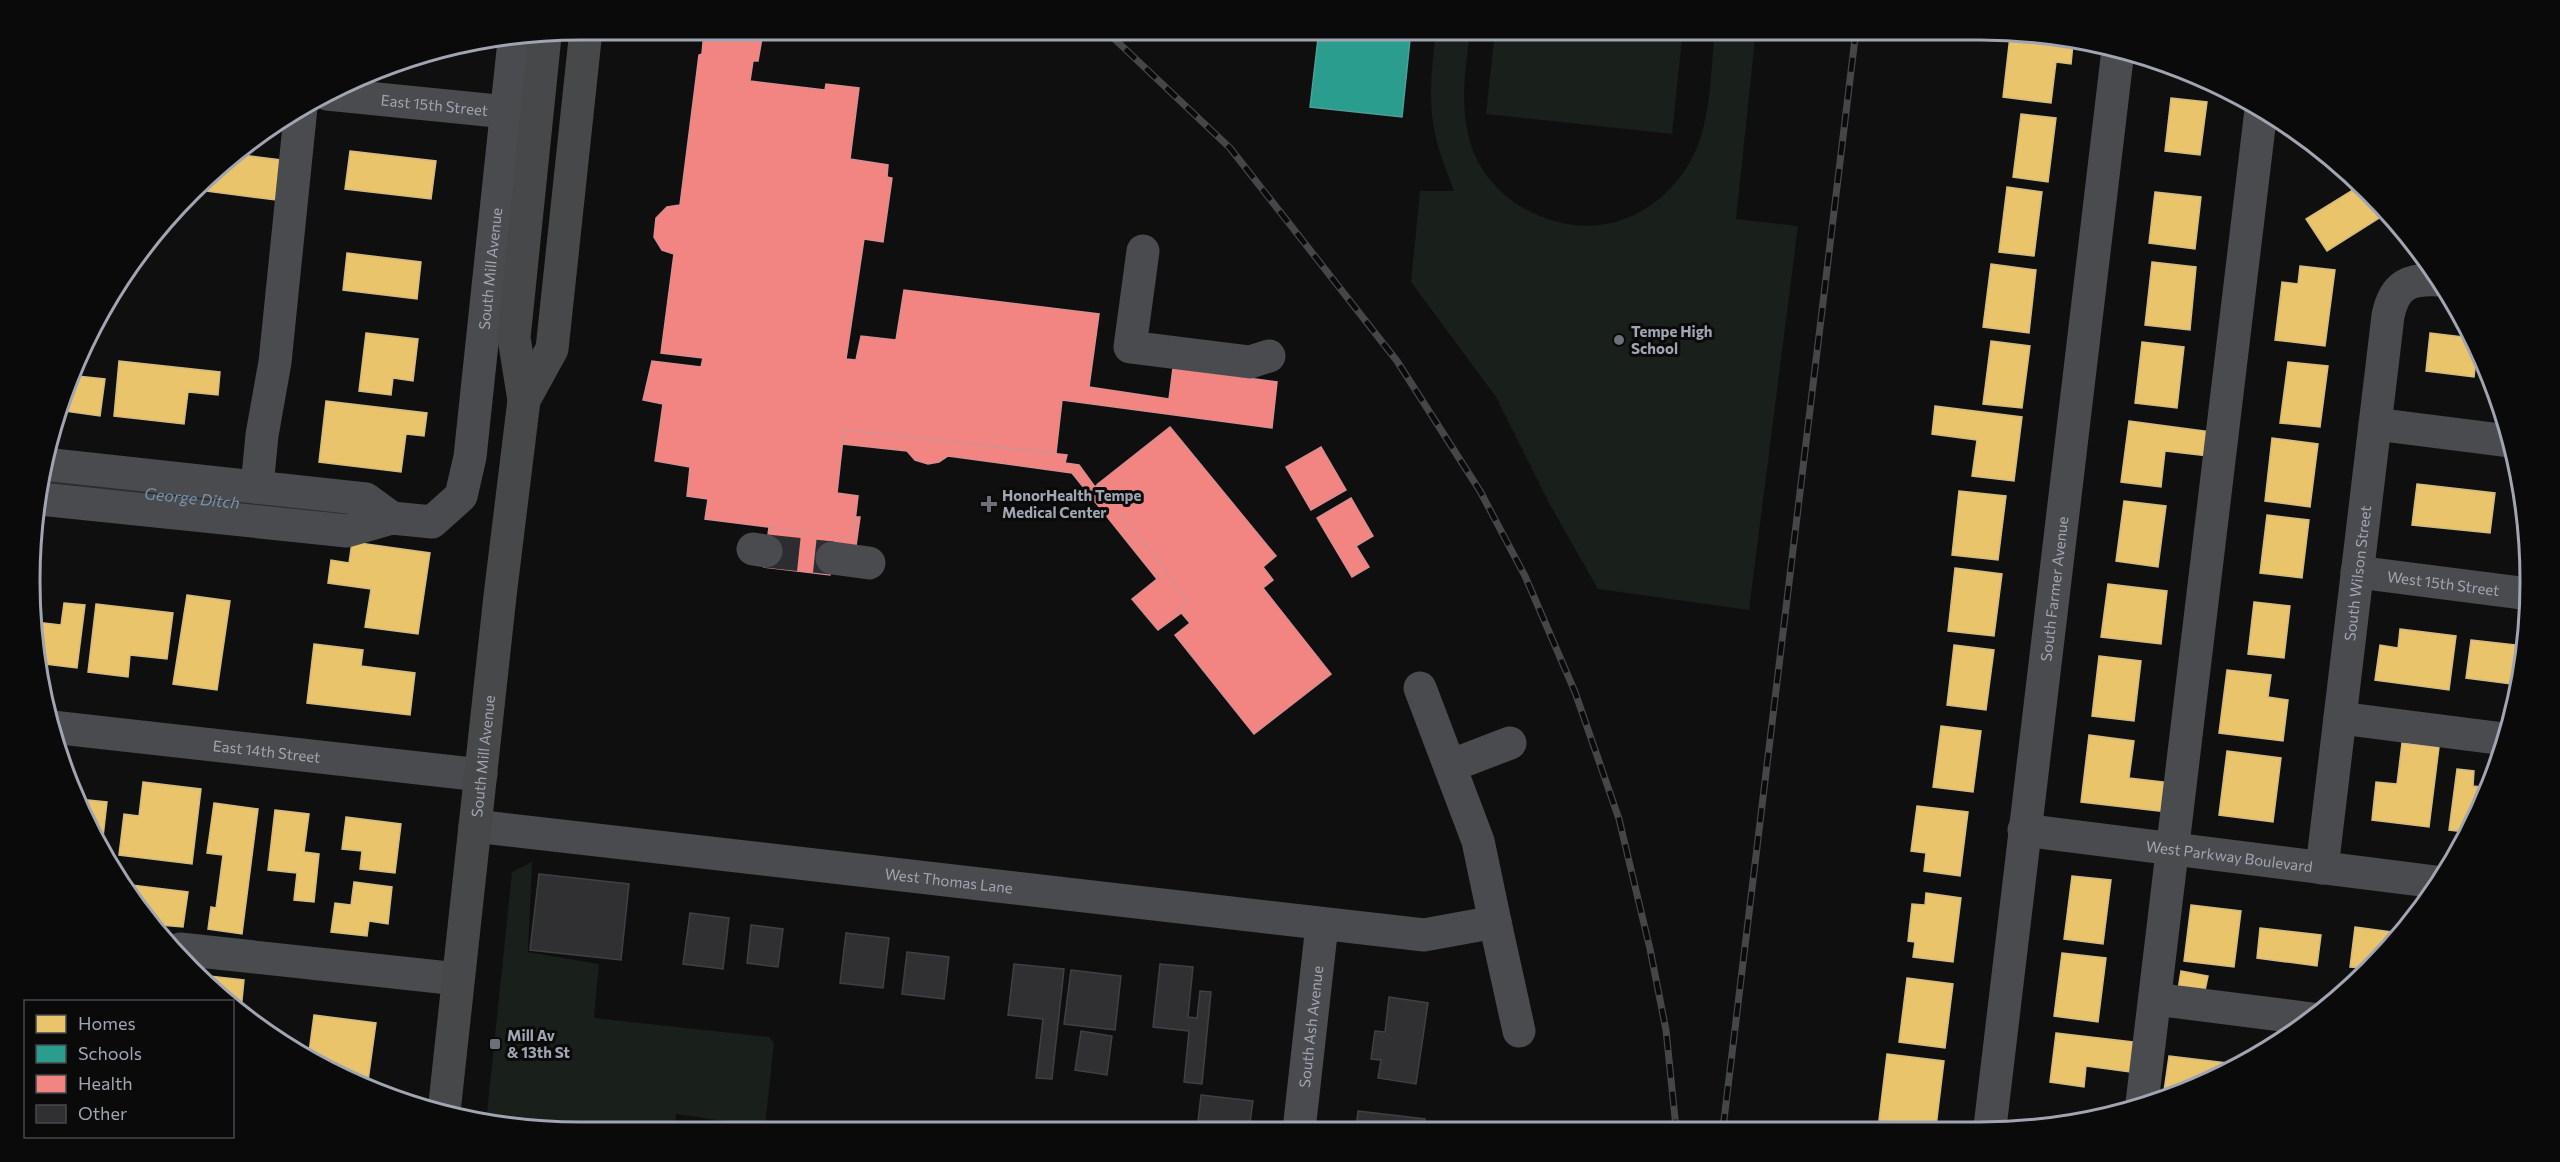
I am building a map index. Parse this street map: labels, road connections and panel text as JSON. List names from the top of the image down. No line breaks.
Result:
{"streets":{"main road":["South Mill Avenue"],"street":["East 15th Street","South Wilson Street","West 15th Street","South Farmer Avenue","East 14th Street","West Parkway Boulevard","West Thomas Lane","South Ash Avenue"]},"crossings":[["East 15th Street","South Mill Avenue"],["South Mill Avenue","East 14th Street"],["South Mill Avenue","West Thomas Lane"],["South Wilson Street","West 15th Street"],["South Wilson Street","West Parkway Boulevard"],["South Farmer Avenue","West Parkway Boulevard"],["West Thomas Lane","South Ash Avenue"]],"water":["George Ditch"],"places":{"other":["Tempe High School"],"health":["HonorHealth Tempe Medical Center"],"transit":["Mill Av & 13th St"]},"legend":["Homes","Schools","Health","Other"]}
